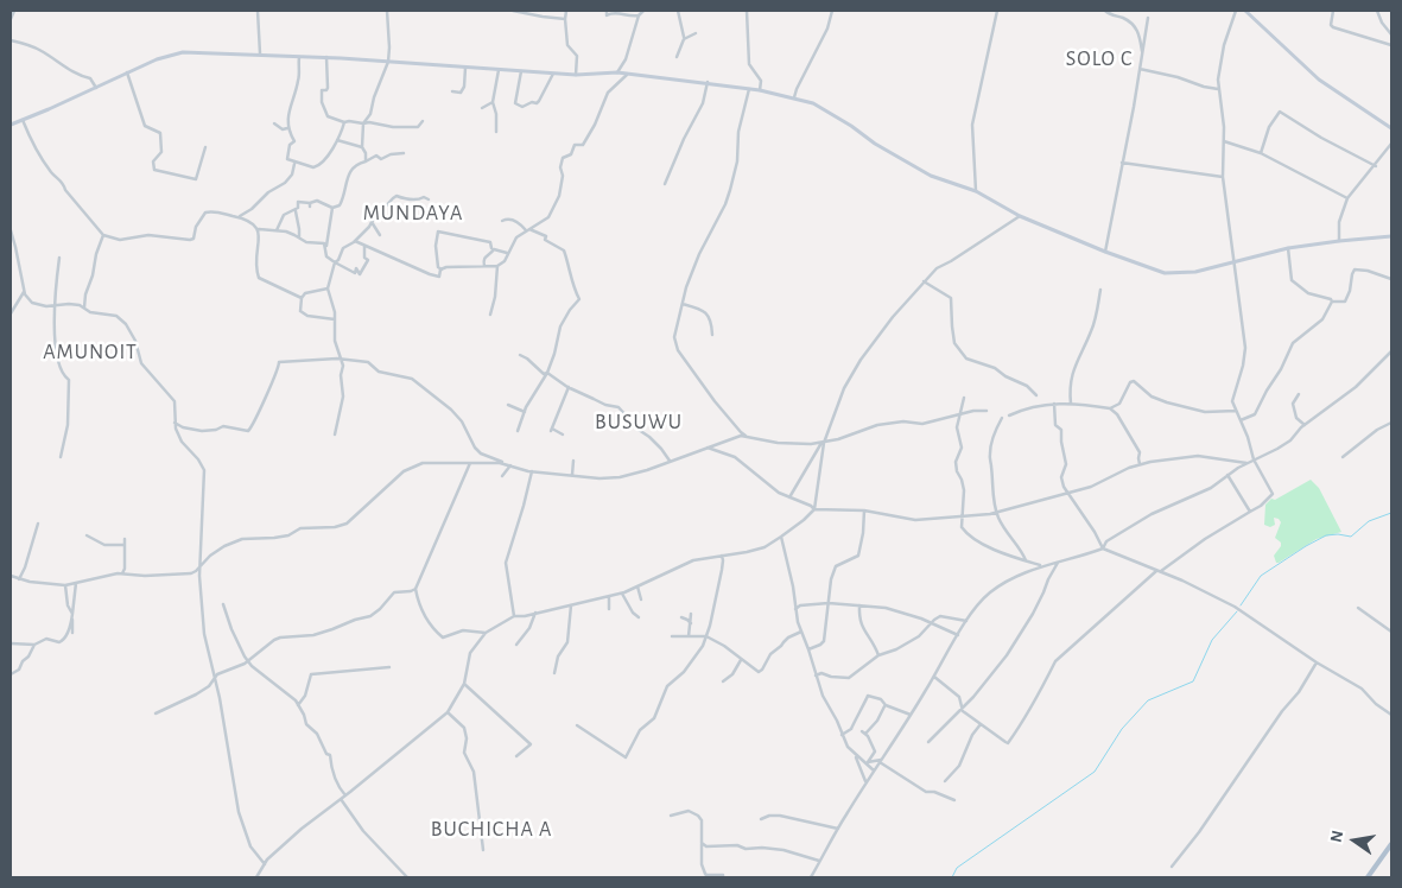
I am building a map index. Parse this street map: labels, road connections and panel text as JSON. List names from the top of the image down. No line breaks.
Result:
{"districts":["SOLO C","MUNDAYA","AMUNOIT","BUSUWU","BUCHICHA A"],"north":"left"}
